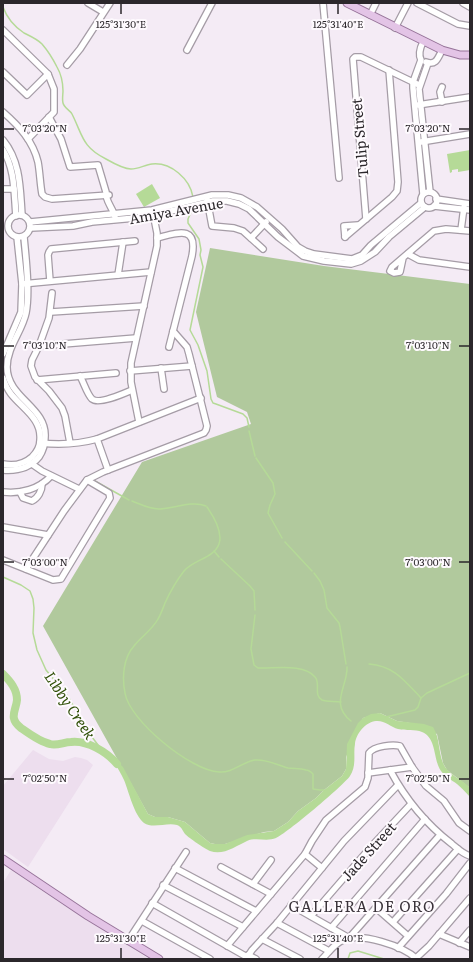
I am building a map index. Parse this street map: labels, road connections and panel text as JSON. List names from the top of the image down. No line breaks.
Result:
{"streets":{"street":["Tulip Street","Amiya Avenue","Jade Street"]},"districts":["GALLERA DE ORO"],"water":["Libby Creek"],"coordinates":["125°31'30\"E","125°31'40\"E","7°03'20\"N","7°03'10\"N","7°03'00\"N","7°02'50\"N"]}
